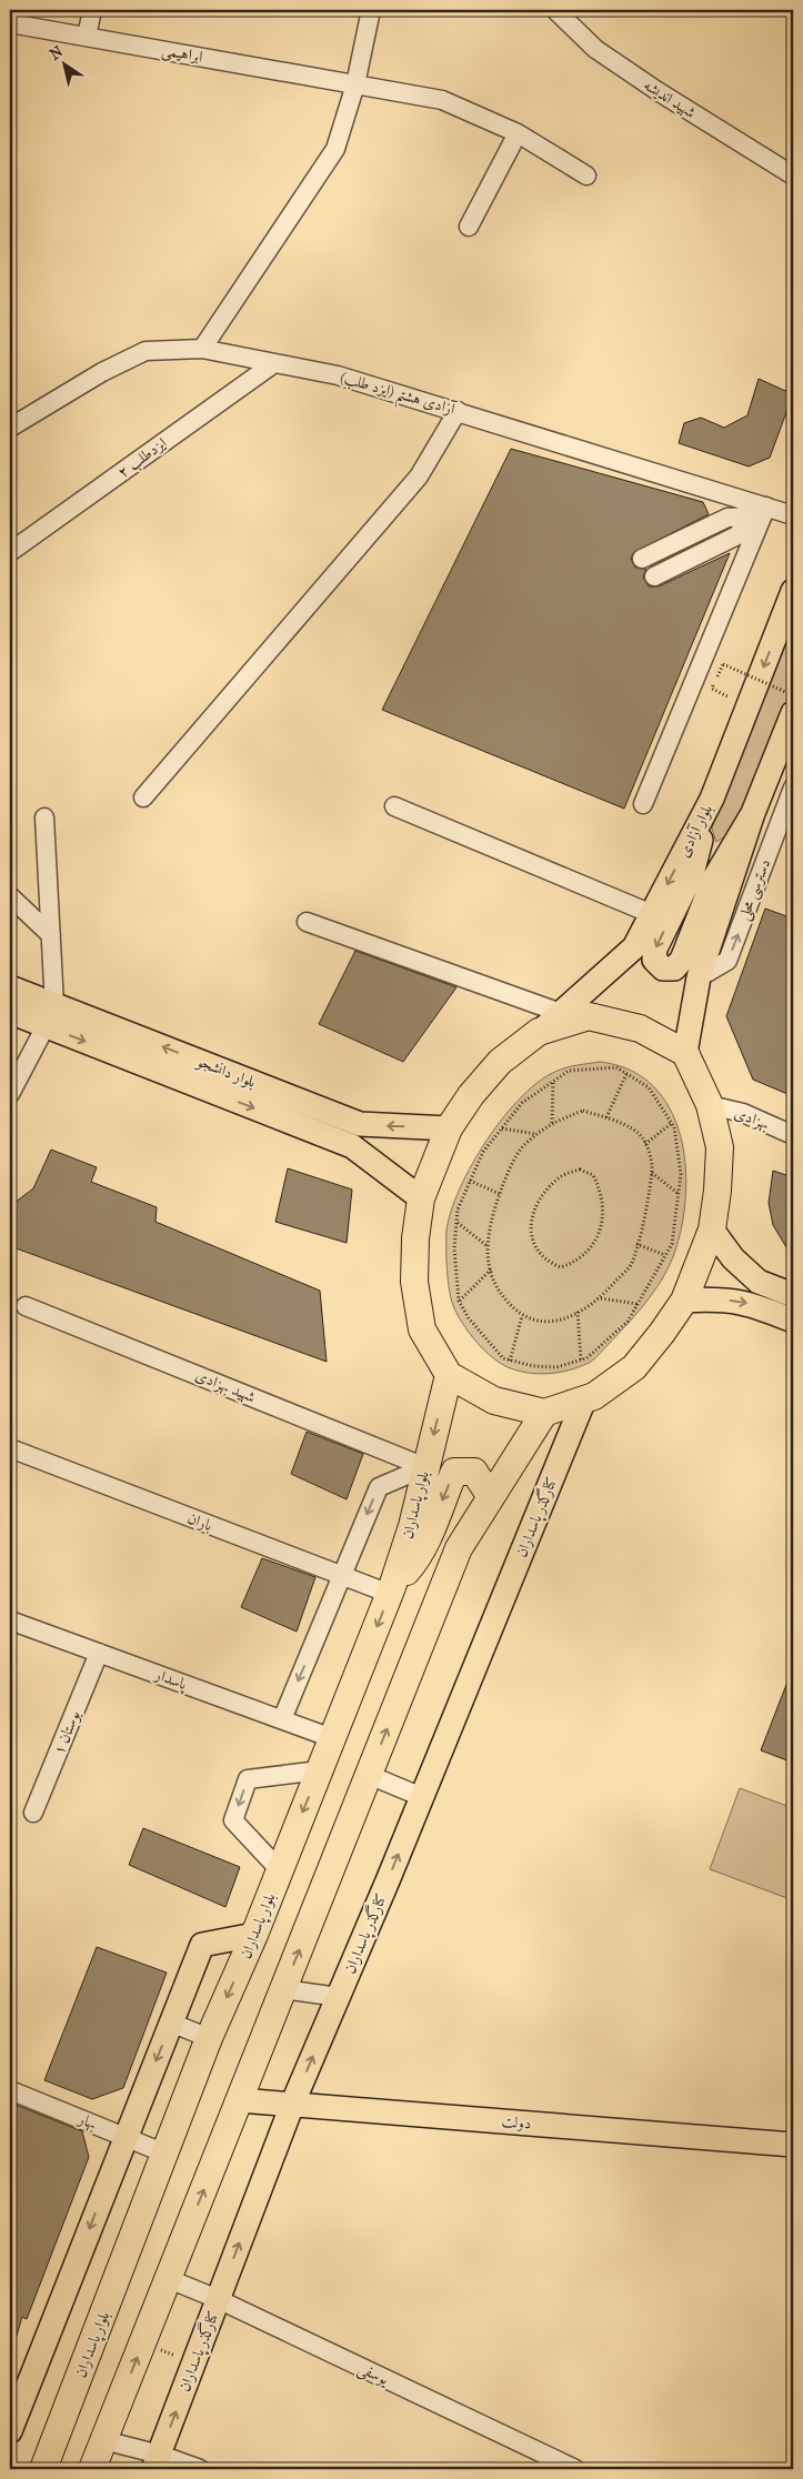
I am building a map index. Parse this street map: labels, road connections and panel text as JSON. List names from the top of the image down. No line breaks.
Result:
{"streets":{"highway":["بلوار پاسداران"],"main road":["بلوار آزادی","بلوار دانشجو","کنارگذر پاسداران","دولت"],"street":["ابراهیمی","شهید اندیشه","آزادی هشتم (ایزد طلب)","ایزدطلب ۲","دسترسی محلی","بهزادی","شهید بهزادی","باران","پاسدار","بوستان ۱","بهار","یوسفی"]},"crossings":[["آزادی هشتم (ایزد طلب)","ایزدطلب ۲"],["شهید بهزادی","بلوار پاسداران"],["بلوار پاسداران","باران"],["بلوار پاسداران","پاسدار"],["بلوار پاسداران","بهار"],["کنارگذر پاسداران","دولت"],["کنارگذر پاسداران","یوسفی"],["پاسدار","بوستان ۱"]],"north":"top left"}
